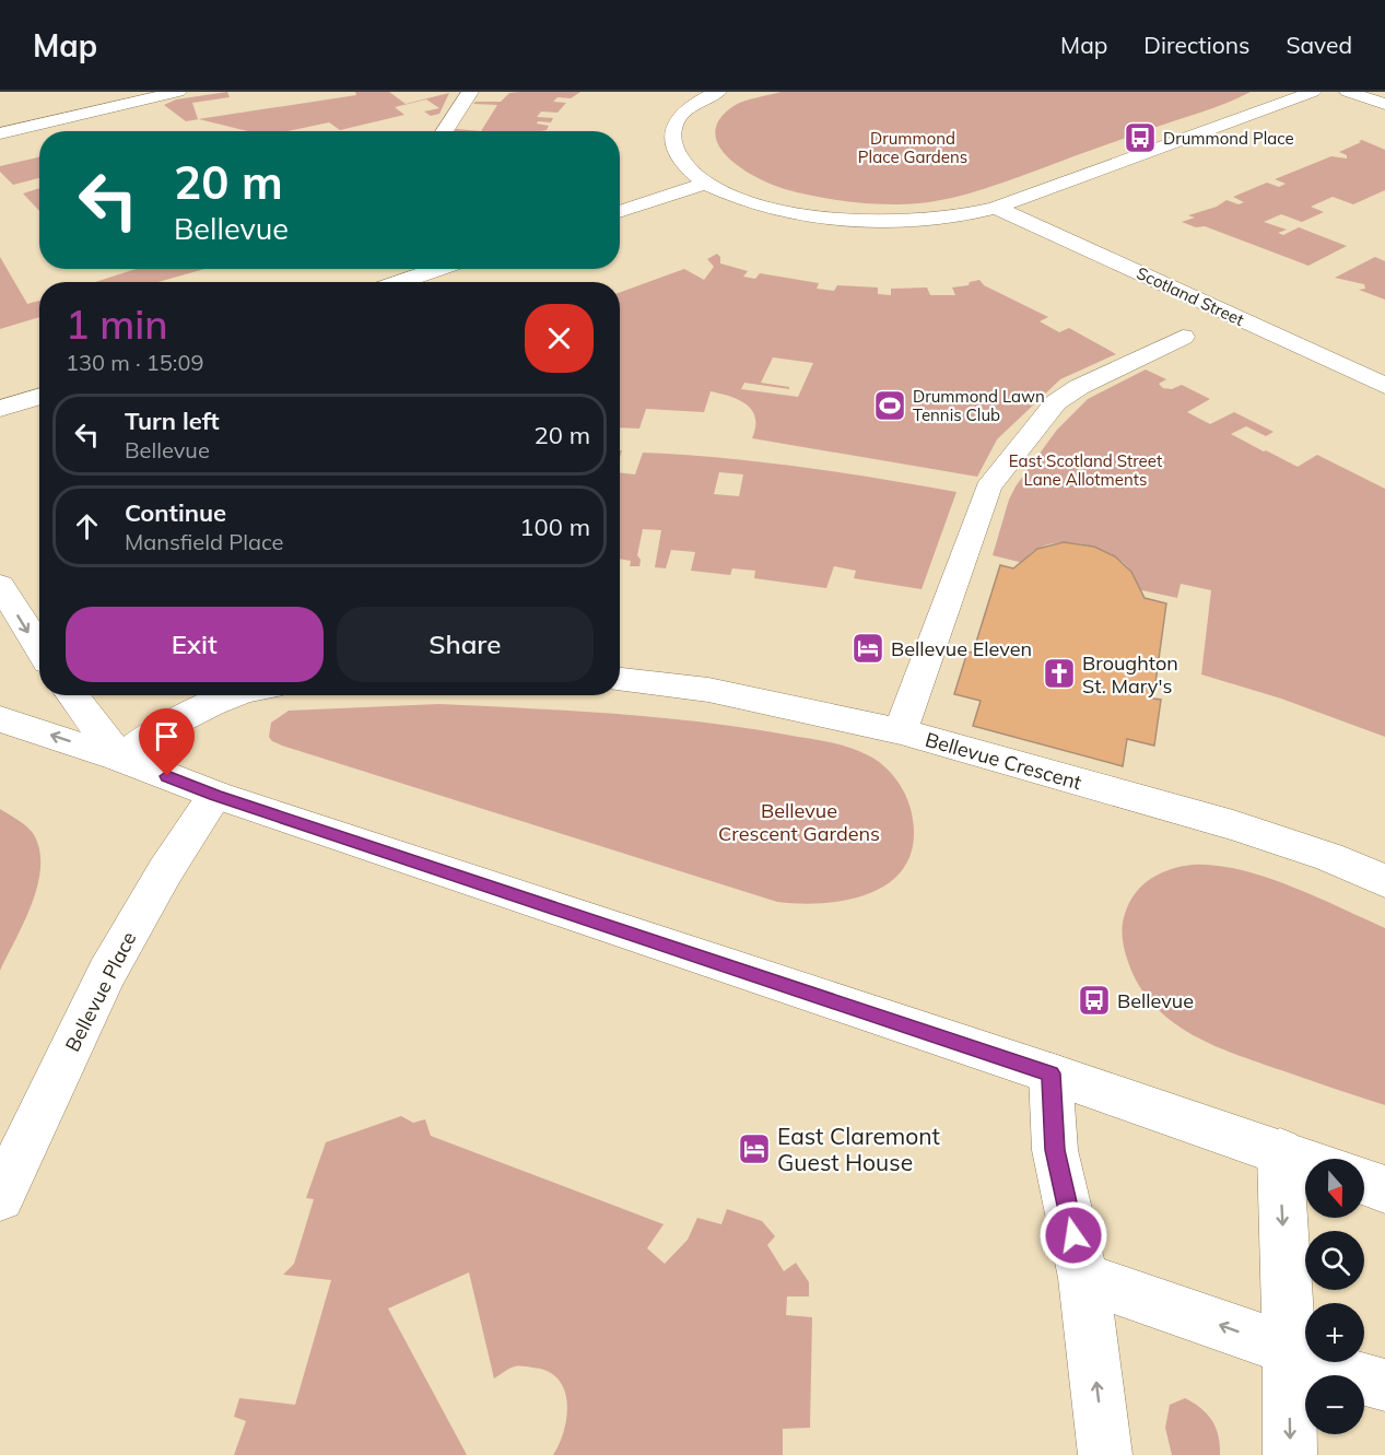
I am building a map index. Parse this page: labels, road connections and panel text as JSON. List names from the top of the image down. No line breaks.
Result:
{"streets":{"street":["Scotland Street","Bellevue Crescent","Bellevue Place"]},"parks":["Drummond Place Gardens","East Scotland Street Lane Allotments","Bellevue Crescent Gardens"],"places":{"bus stop":["Drummond Place","Bellevue"],"sports":["Drummond Lawn Tennis Club"],"hotel":["Bellevue Eleven","East Claremont Guest House"],"church":["Broughton St. Mary's"]},"north":"bottom","page":{"header":"Map","nav":["Map","Directions","Saved"],"turn":["20 m","Bellevue"],"heading":["1 min","130 m · 15:09"],"list":[{"name":"Turn left","note":"Bellevue","value":"20 m"},{"name":"Continue","note":"Mansfield Place","value":"100 m"}],"buttons":["Exit","Share"],"map_buttons":["+","−"]}}
